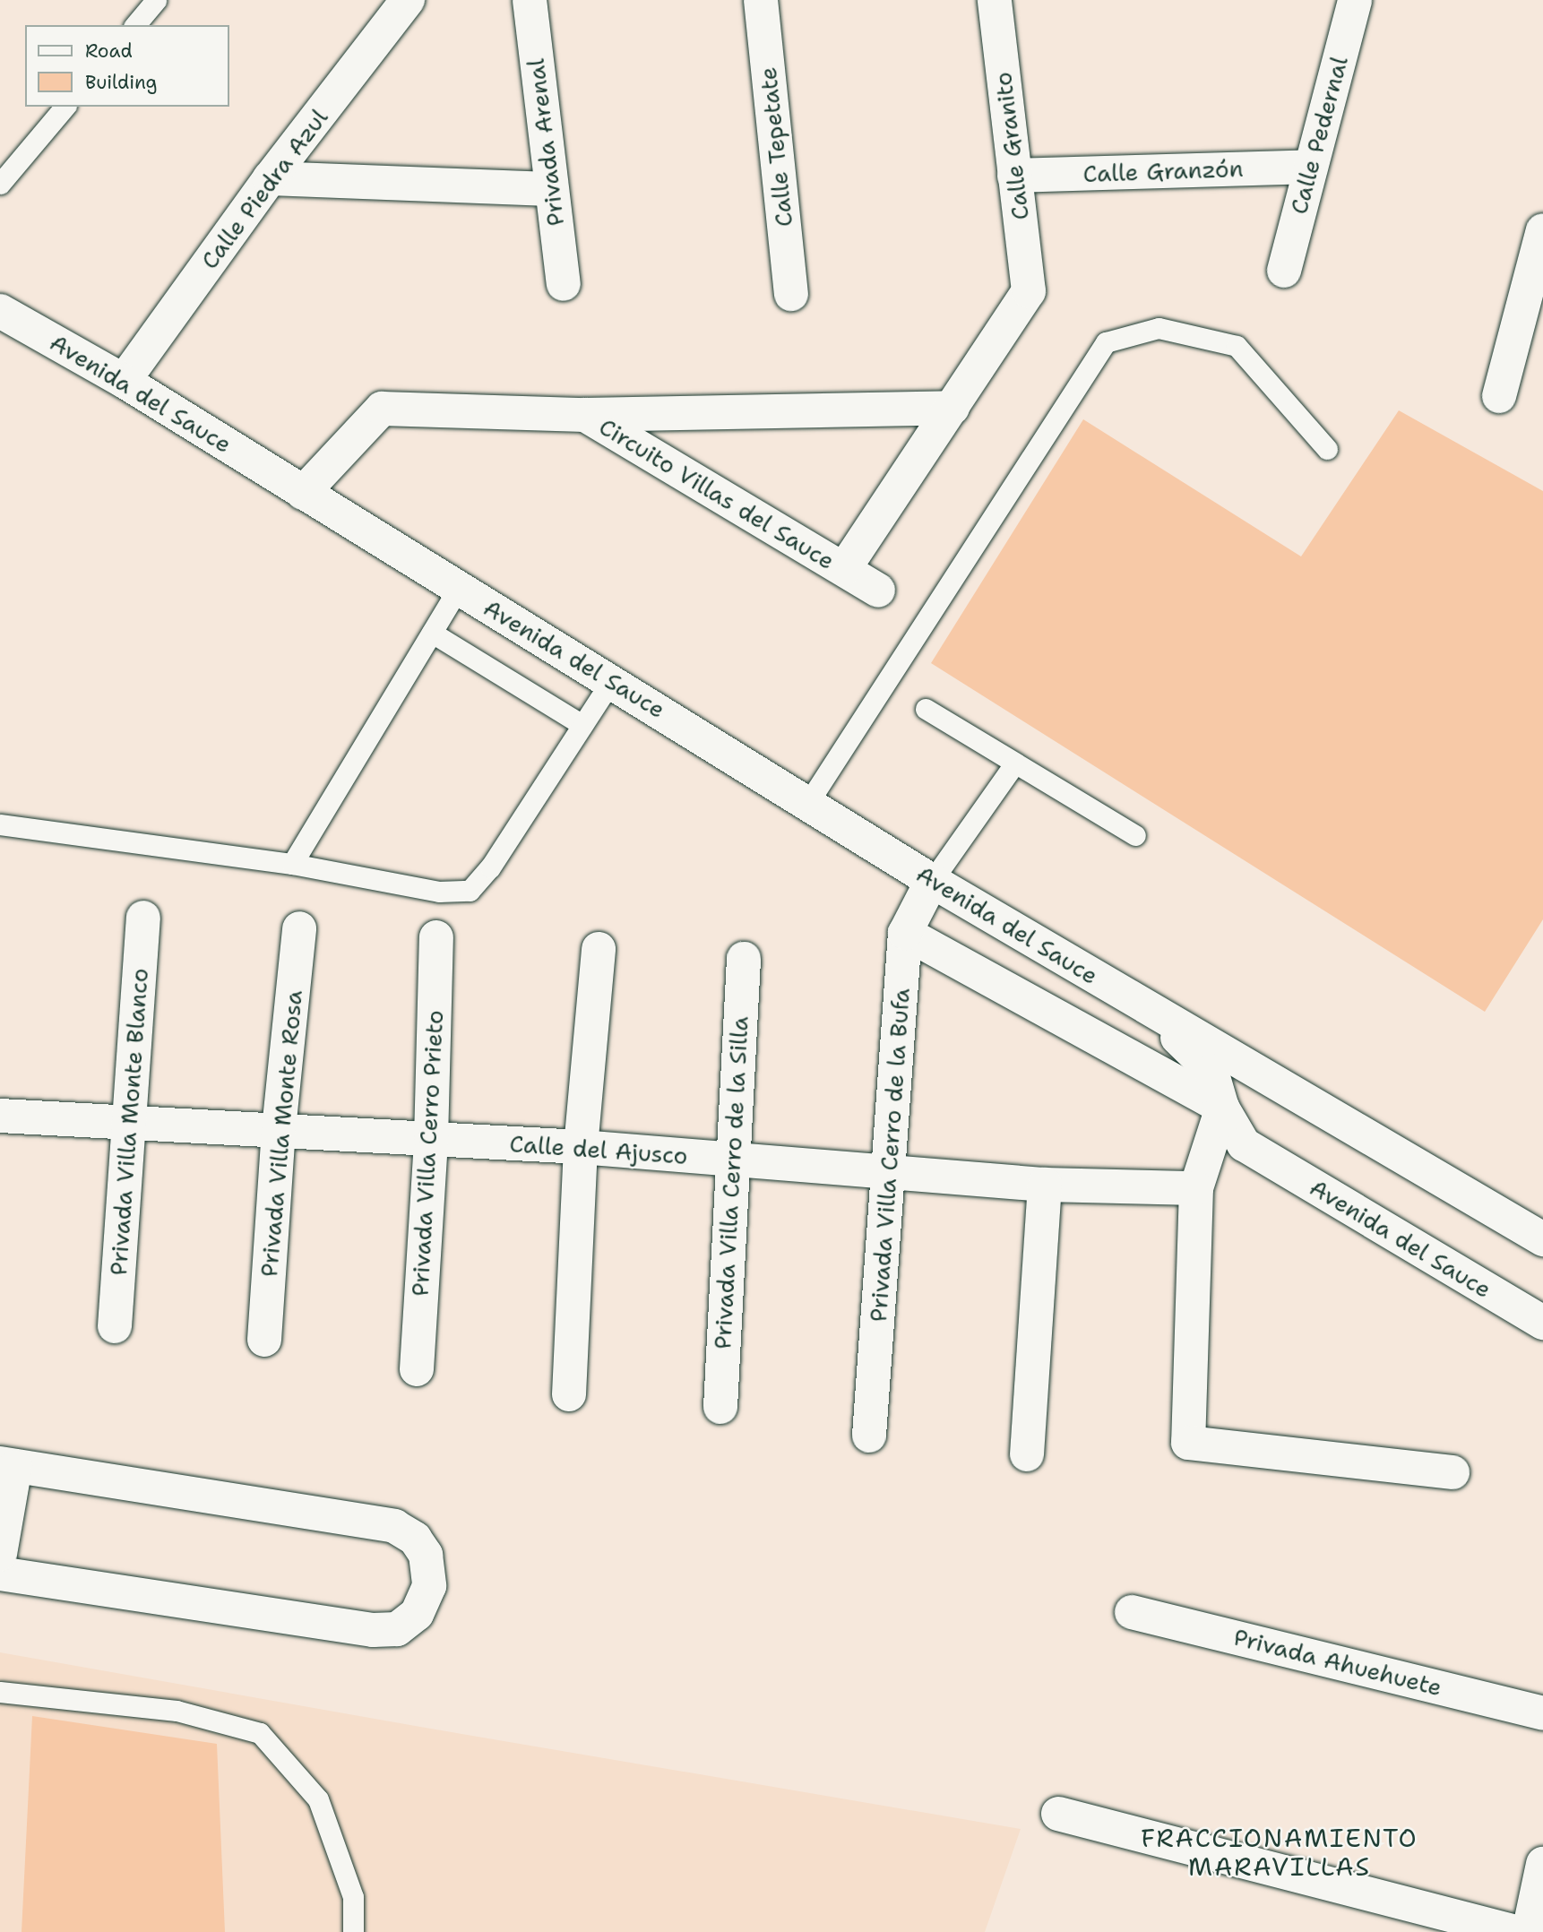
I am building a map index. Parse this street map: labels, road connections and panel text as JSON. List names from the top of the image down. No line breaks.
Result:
{"streets":{"street":["Calle Pedernal","Privada Arenal","Calle Granito","Calle Tepetate","Calle Granzón","Calle Piedra Azul","Avenida del Sauce","Circuito Villas del Sauce","Privada Villa Monte Blanco","Privada Villa Monte Rosa","Calle del Ajusco","Privada Villa Cerro Prieto","Privada Villa Cerro de la Bufa","Privada Villa Cerro de la Silla","Privada Ahuehuete"]},"crossings":[["Calle Pedernal","Calle Granzón"],["Calle Granito","Calle Granzón"],["Calle Granito","Circuito Villas del Sauce"],["Calle Piedra Azul","Avenida del Sauce"],["Avenida del Sauce","Circuito Villas del Sauce"],["Avenida del Sauce","Privada Villa Cerro de la Bufa"],["Privada Villa Monte Blanco","Calle del Ajusco"],["Privada Villa Monte Rosa","Calle del Ajusco"],["Calle del Ajusco","Privada Villa Cerro Prieto"],["Calle del Ajusco","Privada Villa Cerro de la Bufa"],["Calle del Ajusco","Privada Villa Cerro de la Silla"]],"districts":["FRACCIONAMIENTO MARAVILLAS"],"legend":["Road","Building"]}
